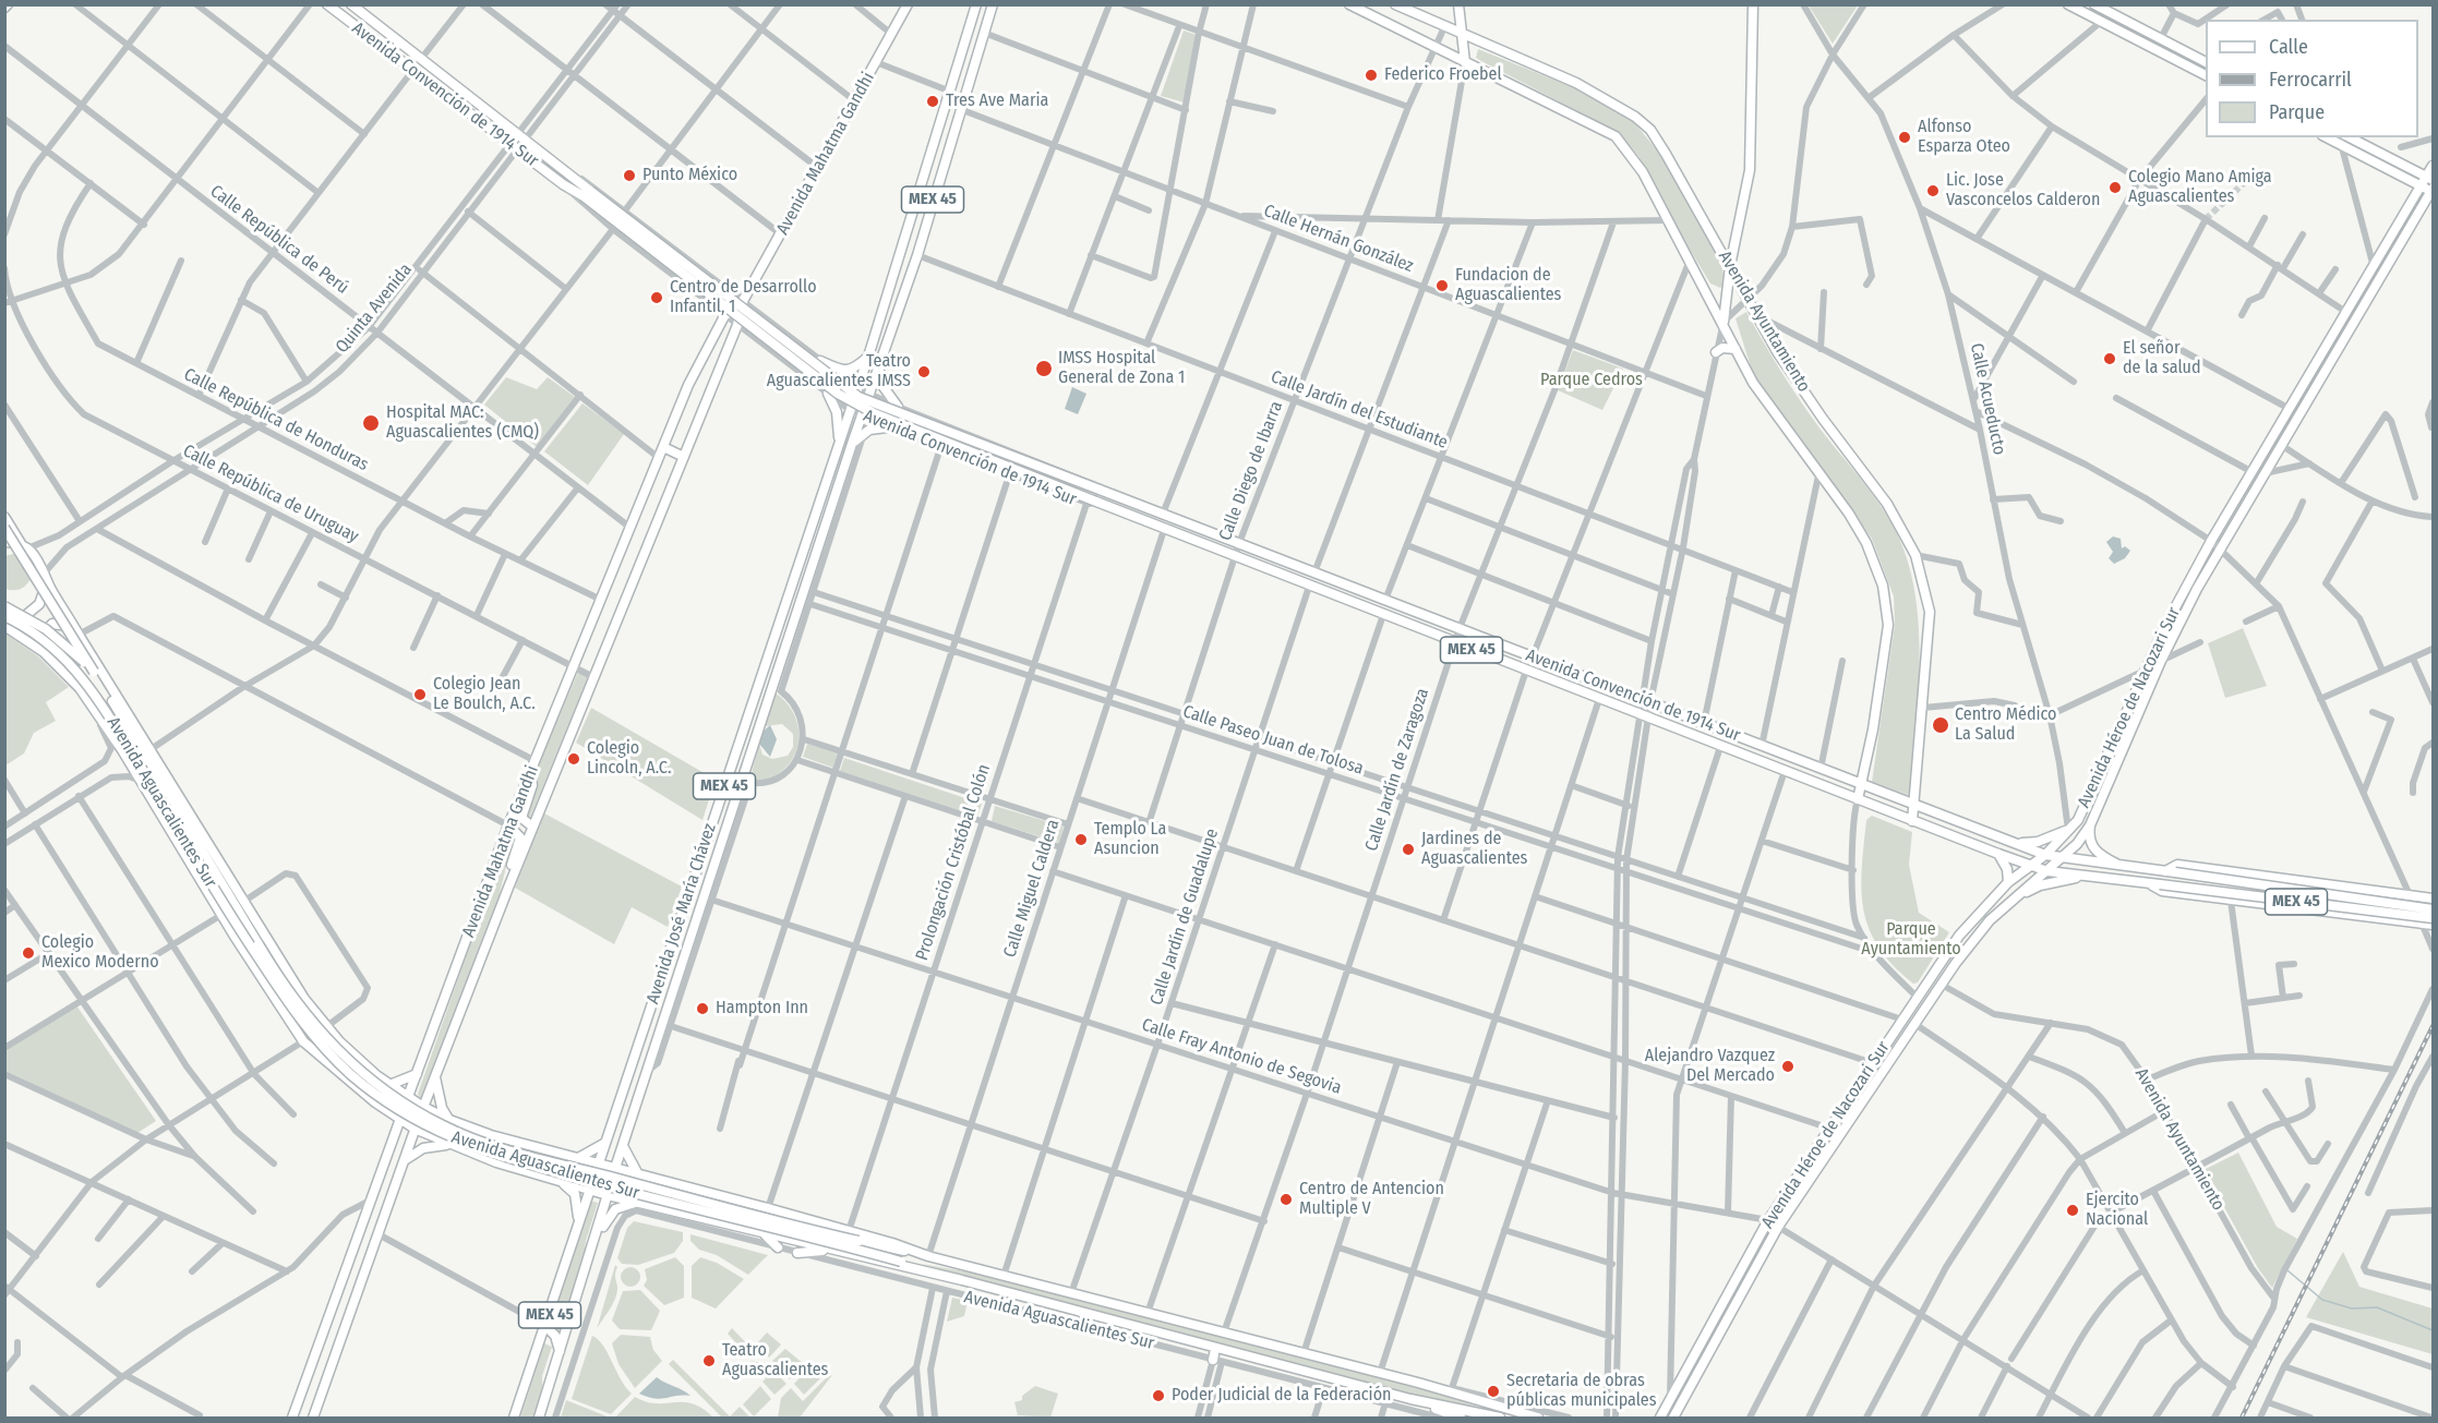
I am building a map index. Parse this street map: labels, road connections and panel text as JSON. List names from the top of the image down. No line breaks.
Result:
{"streets":{"main road":["Avenida Convención de 1914 Sur","Avenida Mahatma Gandhi","MEX 45","Avenida Ayuntamiento","Avenida Héroe de Nacozari Sur","Avenida Aguascalientes Sur","Avenida José María Chávez"],"street":["Calle Hernán González","Calle República de Perú","Quinta Avenida","Calle Acueducto","Calle Jardín del Estudiante","Calle República de Honduras","Calle Diego de Ibarra","Calle República de Uruguay","Calle Paseo Juan de Tolosa","Calle Jardín de Zaragoza","Prolongación Cristóbal Colón","Calle Miguel Caldera","Calle Jardín de Guadalupe","Calle Fray Antonio de Segovia"]},"crossings":[["Avenida Convención de 1914 Sur","Avenida Mahatma Gandhi"],["Avenida Convención de 1914 Sur","MEX 45"],["Avenida Convención de 1914 Sur","Quinta Avenida"],["Avenida Convención de 1914 Sur","Avenida Ayuntamiento"],["Avenida Convención de 1914 Sur","Calle Diego de Ibarra"],["Avenida Convención de 1914 Sur","Avenida Héroe de Nacozari Sur"],["Avenida Convención de 1914 Sur","Calle Jardín de Zaragoza"],["Avenida Convención de 1914 Sur","Prolongación Cristóbal Colón"],["Avenida Convención de 1914 Sur","Calle Miguel Caldera"],["Avenida Convención de 1914 Sur","Avenida José María Chávez"],["Avenida Convención de 1914 Sur","Calle Jardín de Guadalupe"],["Avenida Mahatma Gandhi","Calle República de Perú"],["Avenida Mahatma Gandhi","Calle República de Honduras"],["Avenida Mahatma Gandhi","Calle República de Uruguay"],["Avenida Mahatma Gandhi","Avenida Aguascalientes Sur"],["MEX 45","Calle Hernán González"],["MEX 45","Calle Jardín del Estudiante"],["MEX 45","Avenida José María Chávez"],["Calle Hernán González","Calle Diego de Ibarra"],["Calle Hernán González","Calle Jardín de Zaragoza"],["Calle República de Perú","Quinta Avenida"],["Quinta Avenida","Calle República de Honduras"],["Quinta Avenida","Calle República de Uruguay"],["Quinta Avenida","Avenida Aguascalientes Sur"],["Avenida Ayuntamiento","Calle Diego de Ibarra"],["Avenida Ayuntamiento","Avenida Héroe de Nacozari Sur"],["Calle Acueducto","Avenida Héroe de Nacozari Sur"],["Calle Jardín del Estudiante","Calle Diego de Ibarra"],["Calle Jardín del Estudiante","Calle Jardín de Zaragoza"],["Calle Diego de Ibarra","Calle Paseo Juan de Tolosa"],["Avenida Héroe de Nacozari Sur","Calle Fray Antonio de Segovia"],["Calle Paseo Juan de Tolosa","Calle Jardín de Zaragoza"],["Calle Paseo Juan de Tolosa","Prolongación Cristóbal Colón"],["Calle Paseo Juan de Tolosa","Calle Miguel Caldera"],["Calle Paseo Juan de Tolosa","Calle Jardín de Guadalupe"],["Calle Jardín de Zaragoza","Avenida Aguascalientes Sur"],["Calle Jardín de Zaragoza","Calle Fray Antonio de Segovia"],["Avenida Aguascalientes Sur","Prolongación Cristóbal Colón"],["Avenida Aguascalientes Sur","Calle Miguel Caldera"],["Avenida Aguascalientes Sur","Avenida José María Chávez"],["Avenida Aguascalientes Sur","Calle Jardín de Guadalupe"],["Prolongación Cristóbal Colón","Calle Fray Antonio de Segovia"],["Calle Miguel Caldera","Calle Fray Antonio de Segovia"],["Avenida José María Chávez","Calle Fray Antonio de Segovia"],["Calle Jardín de Guadalupe","Calle Fray Antonio de Segovia"]],"parks":["Parque Cedros","Parque Ayuntamiento"],"places":["Federico Froebel","Tres Ave Maria","Alfonso Esparza Oteo","Punto México","Colegio Mano Amiga Aguascalientes","Lic. Jose Vasconcelos Calderon","Fundacion de Aguascalientes","Centro de Desarrollo Infantil, 1","El señor de la salud","IMSS Hospital General de Zona 1","Teatro Aguascalientes IMSS","Hospital MAC: Aguascalientes (CMQ)","Colegio Jean Le Boulch, A.C.","Centro Médico La Salud","Colegio Lincoln, A.C.","Templo La Asuncion","Jardines de Aguascalientes","Colegio Mexico Moderno","Hampton Inn","Alejandro Vazquez Del Mercado","Centro de Antencion Multiple V","Ejercito Nacional","Teatro Aguascalientes","Secretaria de obras públicas municipales","Poder Judicial de la Federación"],"legend":["Calle","Ferrocarril","Parque"]}
